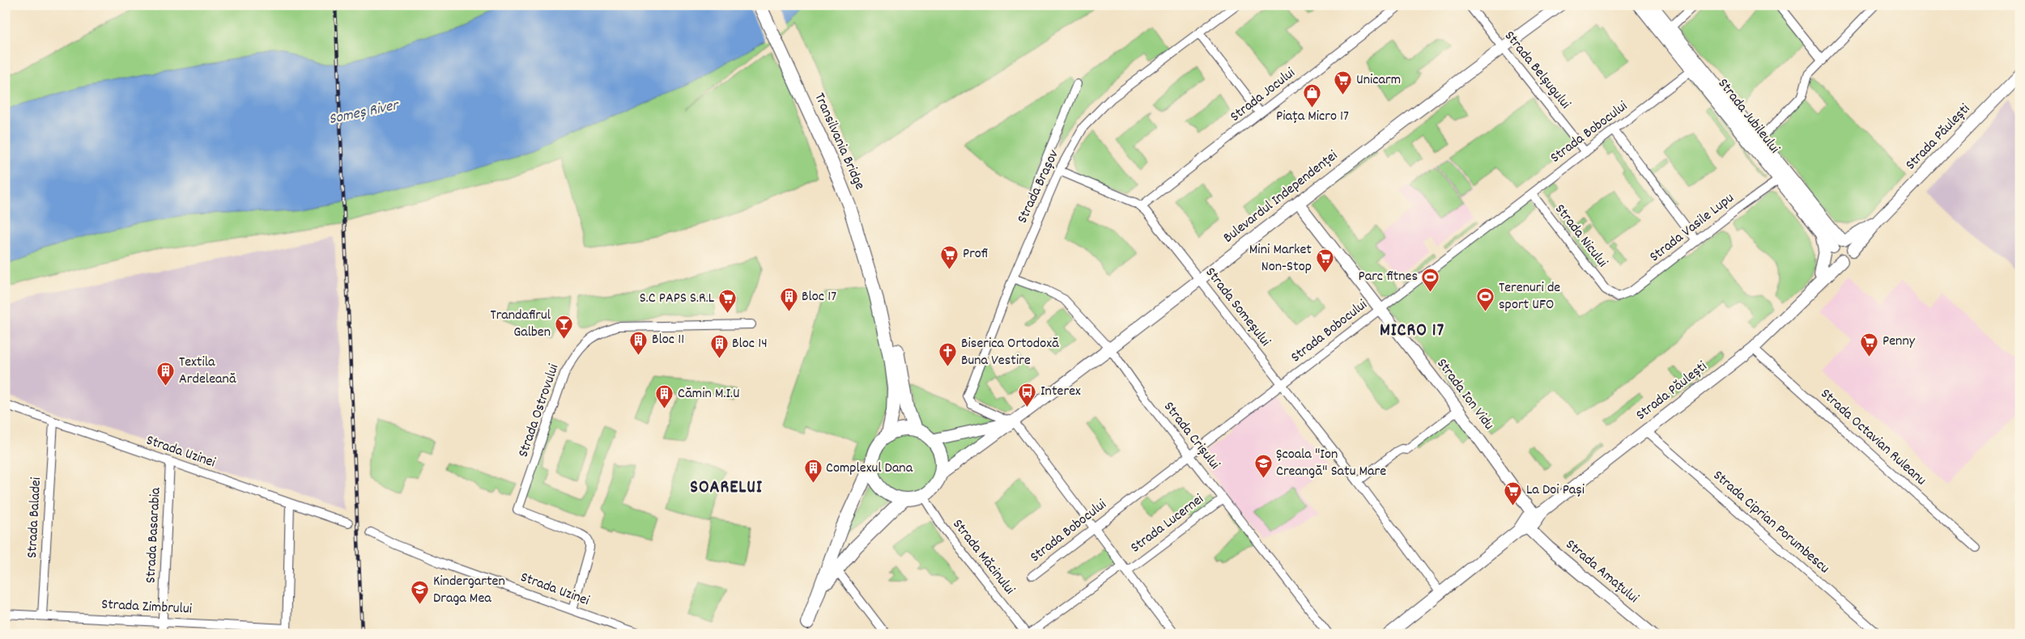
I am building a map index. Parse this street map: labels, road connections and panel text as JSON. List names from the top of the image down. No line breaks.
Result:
{"streets":{"main road":["Transilvania Bridge","Bulevardul Independenței"],"street":["Strada Belșugului","Strada Jocului","Strada Jubileului","Strada Bobocului","Strada Păulești","Strada Brașov","Strada Vasile Lupu","Strada Nicului","Strada Someșului","Strada Ion Vidu","Strada Ostrovului","Strada Crișului","Strada Octavian Ruleanu","Strada Uzinei","Strada Baladei","Strada Ciprian Porumbescu","Strada Lucernei","Strada Basarabia","Strada Măcinului","Strada Amațului","Strada Zimbrului"]},"crossings":[["Strada Belșugului","Strada Bobocului"],["Strada Belșugului","Bulevardul Independenței"],["Strada Jocului","Strada Someșului"],["Strada Jubileului","Strada Bobocului"],["Strada Jubileului","Strada Păulești"],["Strada Jubileului","Strada Vasile Lupu"],["Strada Bobocului","Strada Nicului"],["Strada Bobocului","Strada Someșului"],["Strada Bobocului","Strada Ion Vidu"],["Strada Bobocului","Strada Crișului"],["Strada Păulești","Strada Someșului"],["Strada Păulești","Strada Ion Vidu"],["Strada Păulești","Strada Octavian Ruleanu"],["Strada Păulești","Strada Ciprian Porumbescu"],["Strada Păulești","Strada Amațului"],["Strada Brașov","Bulevardul Independenței"],["Strada Brașov","Strada Someșului"],["Strada Brașov","Strada Crișului"],["Bulevardul Independenței","Strada Someșului"],["Bulevardul Independenței","Strada Ion Vidu"],["Bulevardul Independenței","Strada Crișului"],["Bulevardul Independenței","Strada Măcinului"],["Strada Vasile Lupu","Strada Nicului"],["Strada Ion Vidu","Strada Amațului"],["Strada Ostrovului","Strada Uzinei"],["Strada Crișului","Strada Lucernei"],["Strada Uzinei","Strada Baladei"],["Strada Uzinei","Strada Basarabia"],["Strada Baladei","Strada Zimbrului"],["Strada Lucernei","Strada Măcinului"],["Strada Basarabia","Strada Zimbrului"]],"districts":["MICRO 17","SOARELUI"],"water":["Someș River"],"places":{"supermarket":["Unicarm","Profi","Mini Market Non-Stop","S.C PAPS S.R.L","Penny","La Doi Pași"],"shop":["Piața Micro 17"],"sports":["Parc fitnes","Terenuri de sport UFO"],"building":["Bloc 17","Bloc 11","Bloc 14","Textila Ardeleană","Cămin M.I.U","Complexul Dana"],"bar":["Trandafirul Galben"],"church":["Biserica Ortodoxă Buna Vestire"],"bus stop":["Interex"],"school or university":["Școala \"Ion Creangă\" Satu Mare","Kindergarten Draga Mea"]}}
